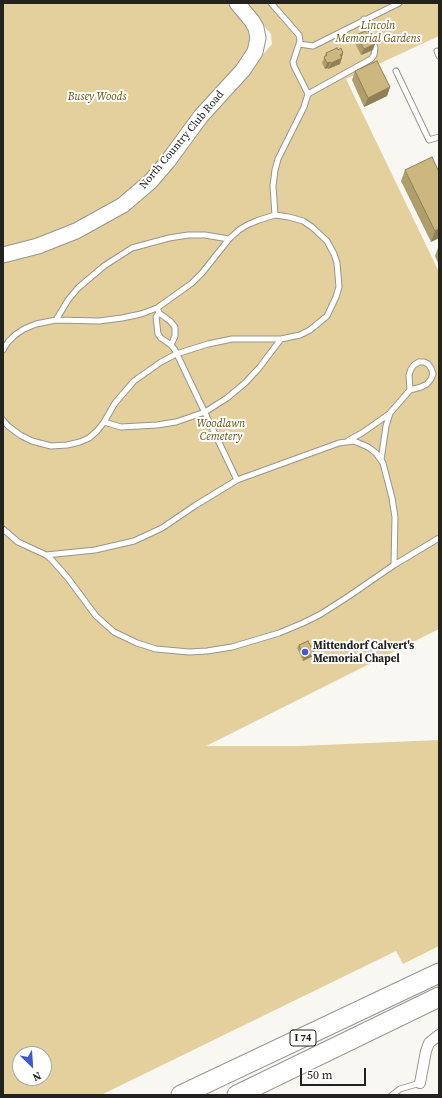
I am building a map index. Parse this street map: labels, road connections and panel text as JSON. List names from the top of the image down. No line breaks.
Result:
{"streets":{"highway":["I 74"],"street":["North Country Club Road"]},"parks":["Lincoln Memorial Gardens","Busey Woods","Woodlawn Cemetery"],"places":["Mittendorf Calvert's Memorial Chapel"],"scale_bar":"50 m","north":"bottom right"}
